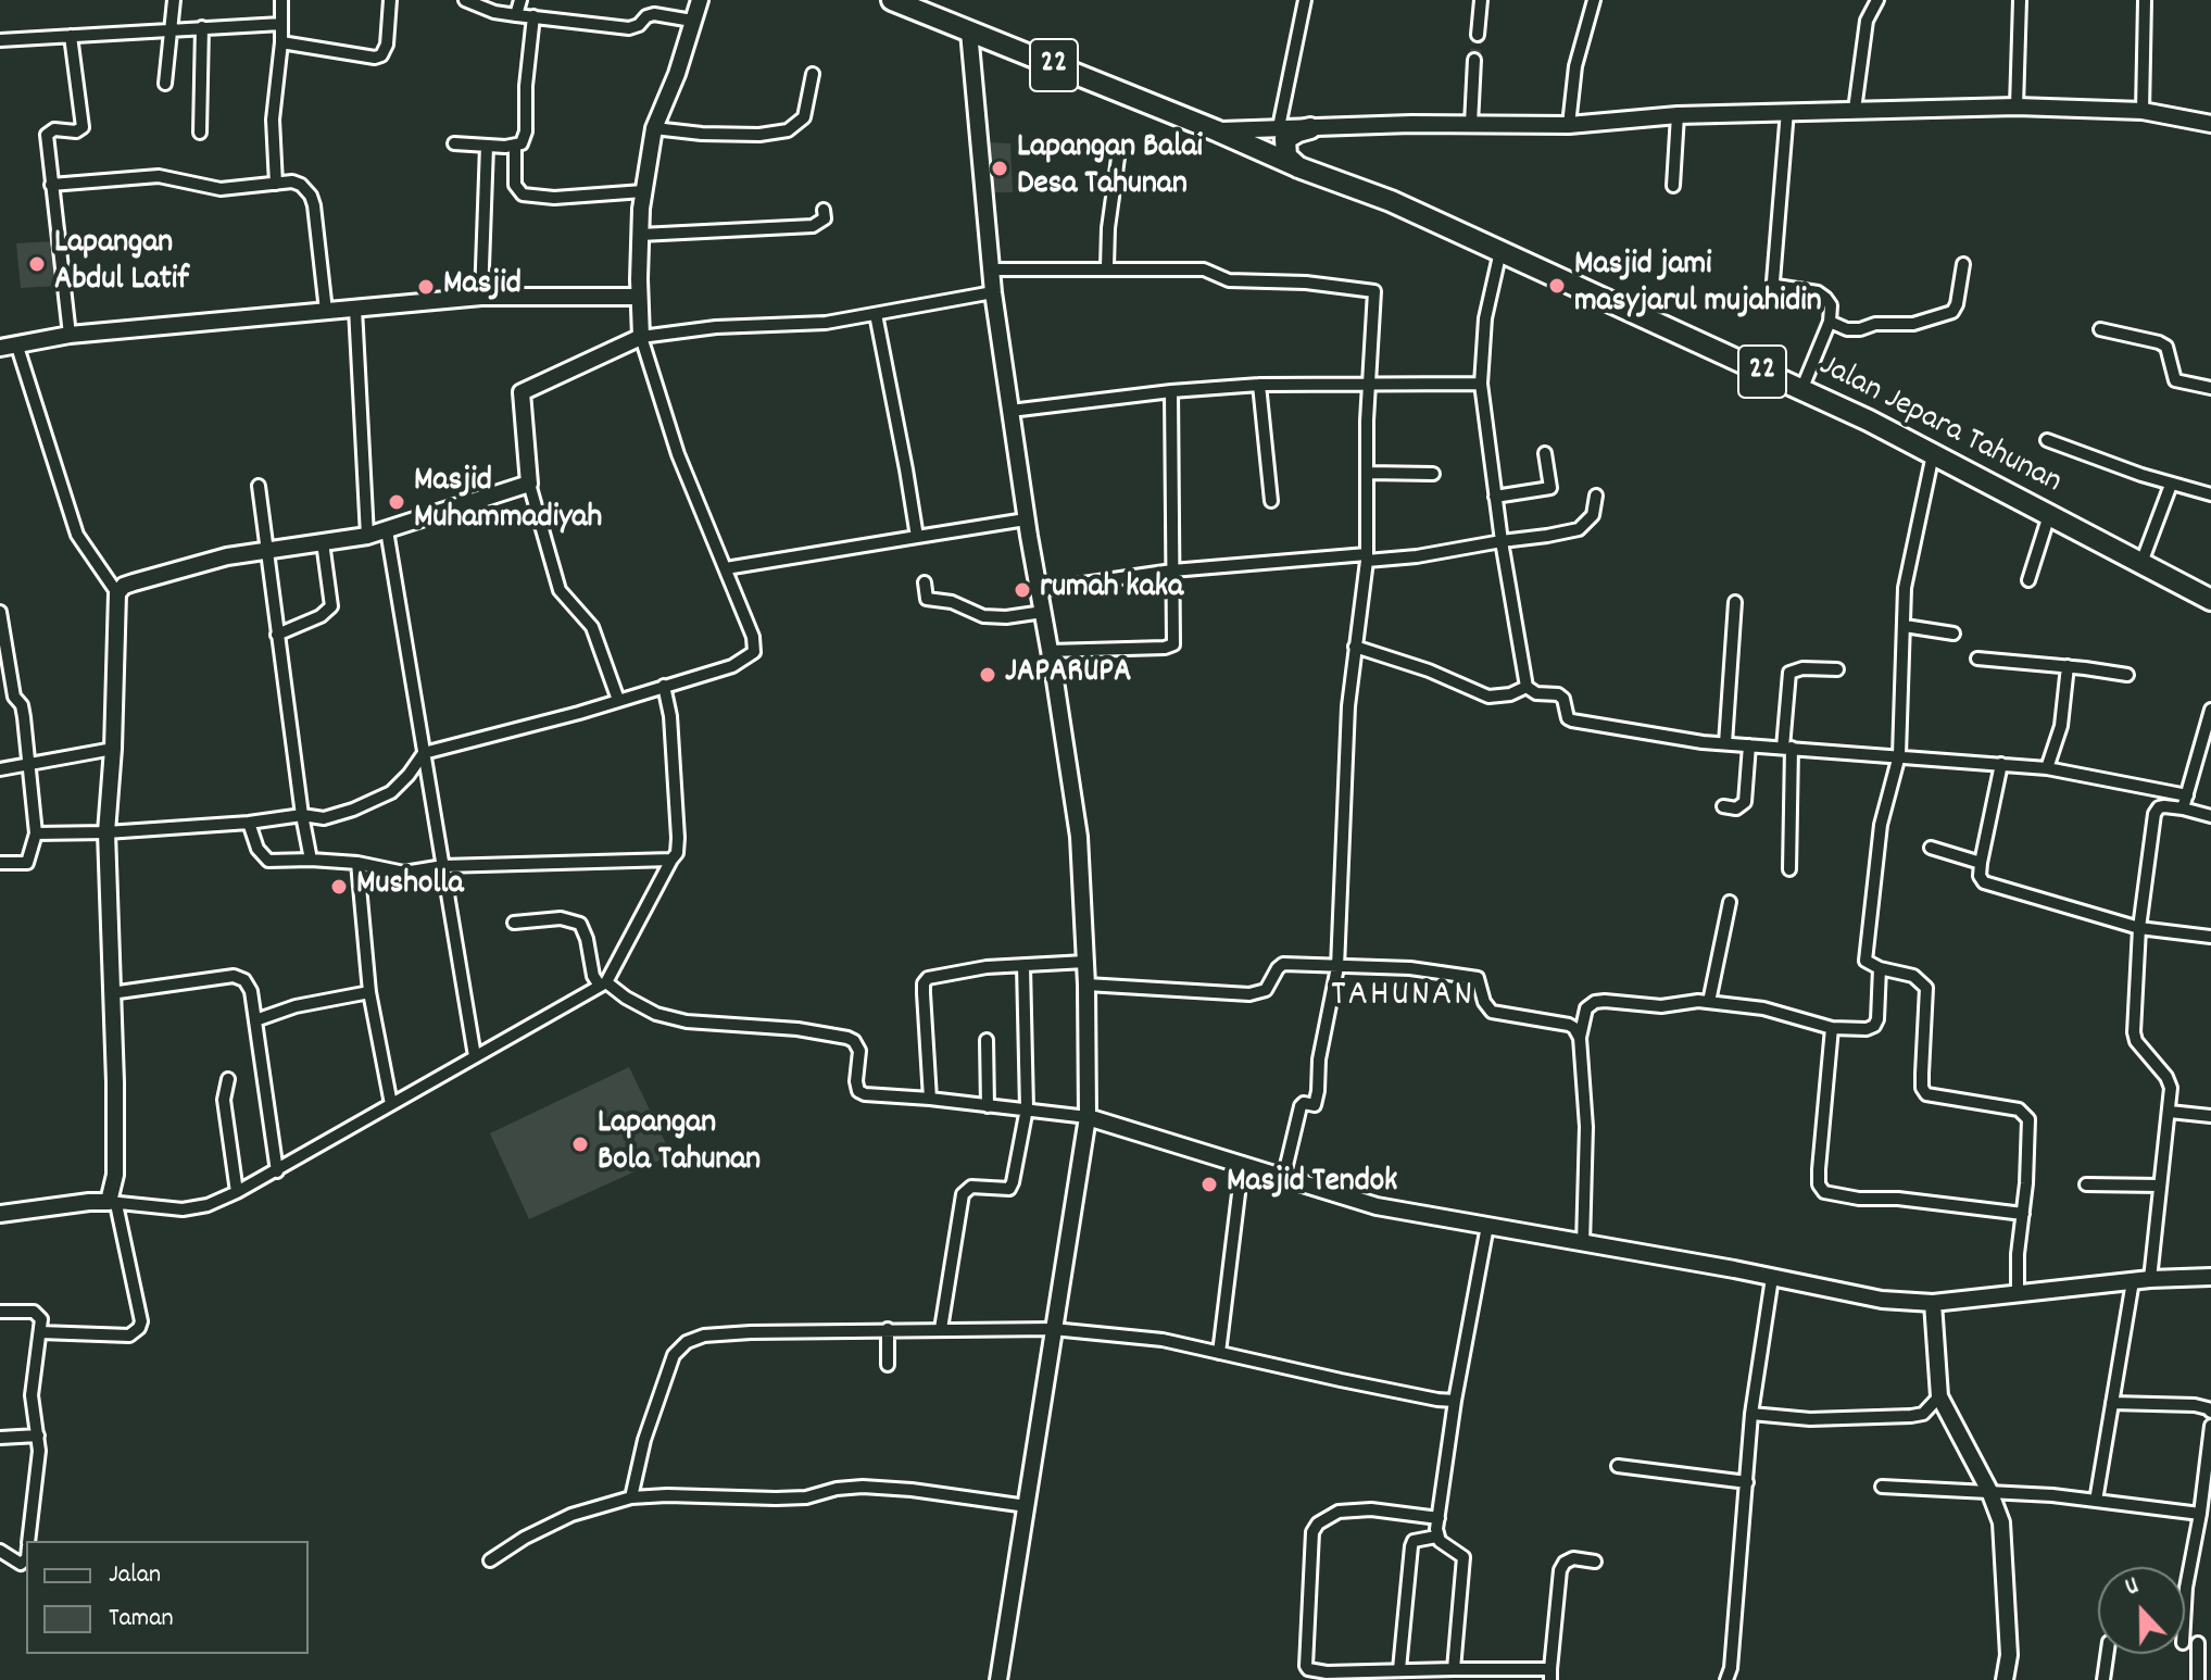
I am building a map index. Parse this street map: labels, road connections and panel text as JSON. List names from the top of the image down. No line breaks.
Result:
{"streets":{"highway":["22","Jalan Jepara Tahunan"]},"crossings":[["22","Jalan Jepara Tahunan"]],"districts":["TAHUNAN"],"places":["Lapangan Balai Desa Tahunan","Lapangan Abdul Latif","Masjid jami masyjarul mujahidin","Masjid","Masjid Muhammadiyah","rumah kaka","JAPARUPA","Musholla","Lapangan Bola Tahunan","Masjid Tendok"],"legend":["Jalan","Taman"],"north":"top"}
